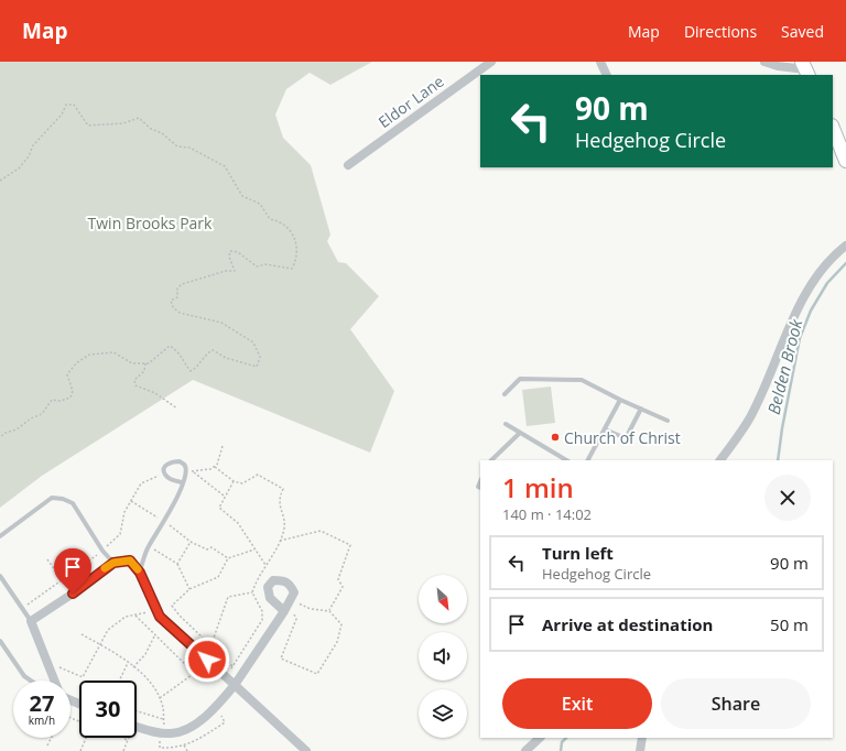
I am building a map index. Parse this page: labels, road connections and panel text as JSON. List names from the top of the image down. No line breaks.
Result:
{"streets":{"street":["Eldor Lane"]},"water":["Belden Brook"],"parks":["Twin Brooks Park"],"places":["Church of Christ"],"north":"bottom right","page":{"header":"Map","nav":["Map","Directions","Saved"],"turn":["90 m","Hedgehog Circle"],"heading":["1 min","140 m · 14:02"],"list":[{"name":"Turn left","note":"Hedgehog Circle","value":"90 m"},{"name":"Arrive at destination","value":"50 m"}],"buttons":["Exit","Share"],"speed":"27 km/h","limit":"30"}}
